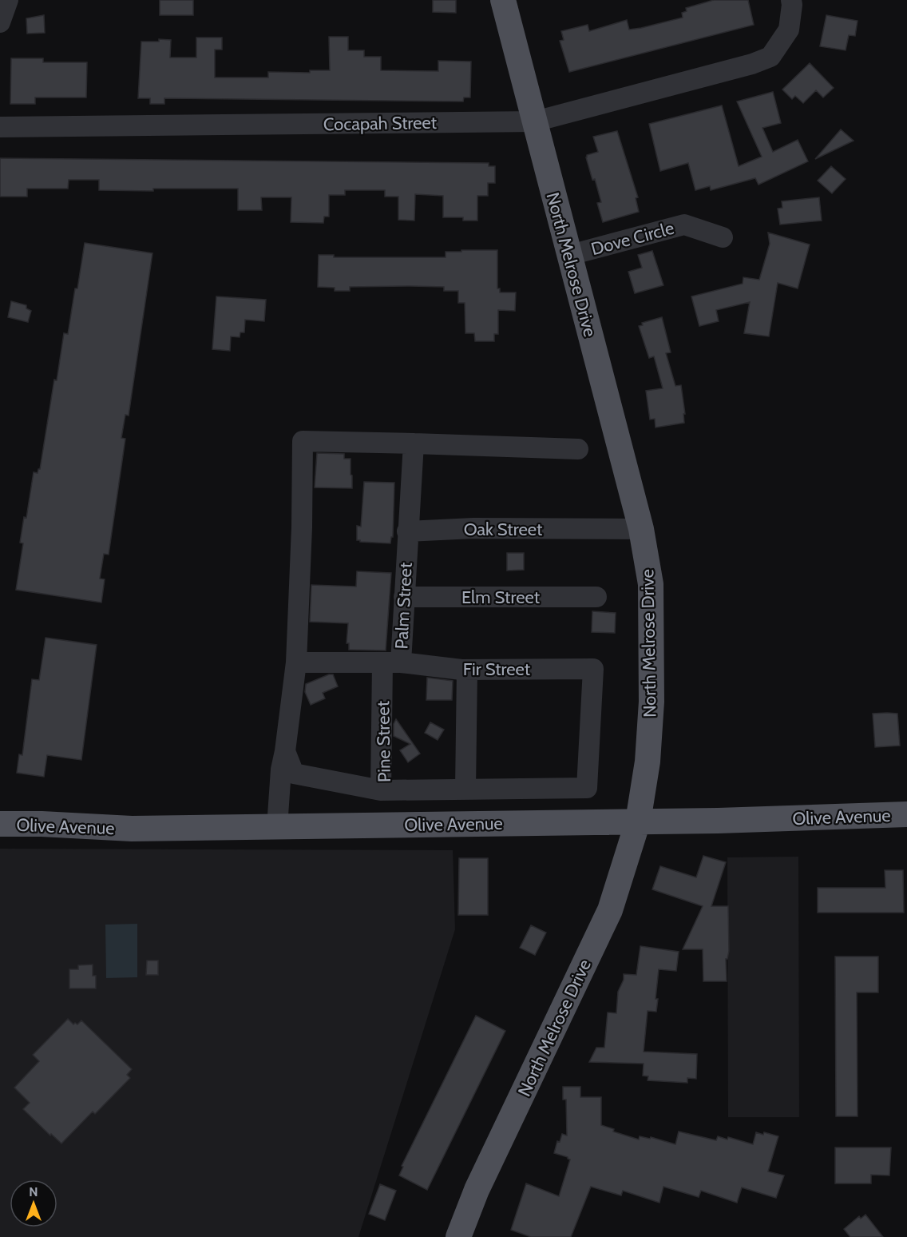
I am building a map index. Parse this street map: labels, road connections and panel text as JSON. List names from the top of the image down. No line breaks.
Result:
{"streets":{"main road":["North Melrose Drive","Olive Avenue"],"street":["Cocapah Street","Dove Circle","Oak Street","Elm Street","Palm Street","Fir Street","Pine Street"]},"crossings":[["Cocapah Street","North Melrose Drive"],["Dove Circle","North Melrose Drive"],["North Melrose Drive","Oak Street"],["North Melrose Drive","Olive Avenue"],["Oak Street","Palm Street"],["Elm Street","Palm Street"],["Palm Street","Fir Street"],["Palm Street","Pine Street"],["Fir Street","Pine Street"]],"north":"top"}
